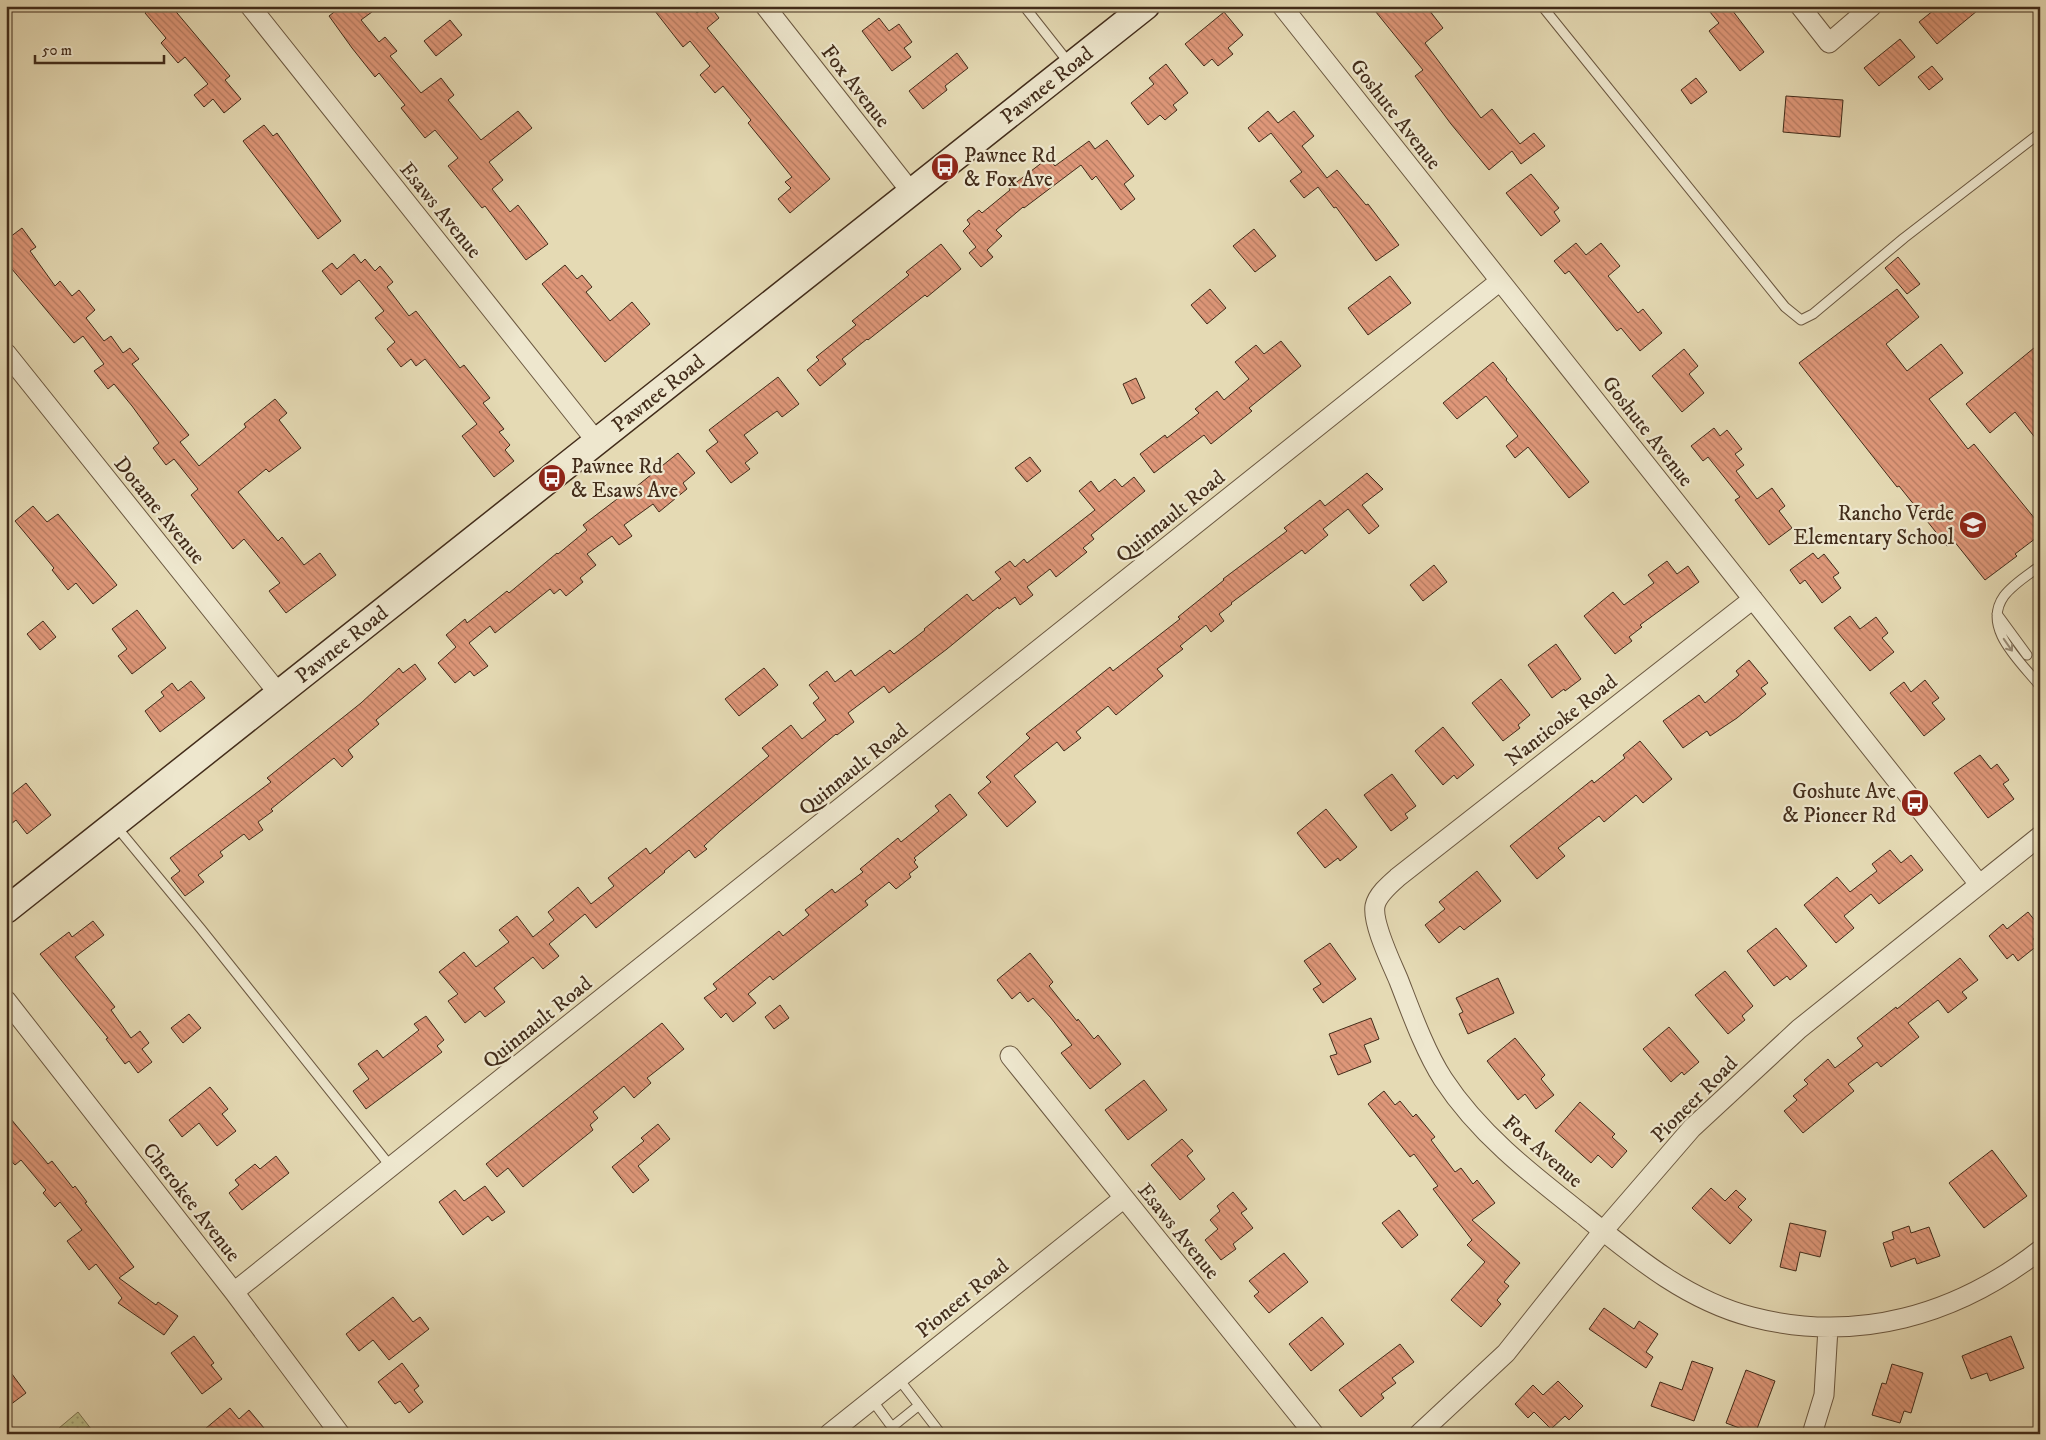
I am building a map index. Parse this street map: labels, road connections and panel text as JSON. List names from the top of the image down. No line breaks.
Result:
{"streets":{"street":["Fox Avenue","Pawnee Road","Goshute Avenue","Esaws Avenue","Dotame Avenue","Quinnault Road","Nanticoke Road","Pioneer Road","Cherokee Avenue"]},"crossings":[["Fox Avenue","Pawnee Road"],["Fox Avenue","Nanticoke Road"],["Fox Avenue","Pioneer Road"],["Pawnee Road","Esaws Avenue"],["Pawnee Road","Dotame Avenue"],["Goshute Avenue","Quinnault Road"],["Goshute Avenue","Nanticoke Road"],["Goshute Avenue","Pioneer Road"],["Esaws Avenue","Pioneer Road"],["Quinnault Road","Cherokee Avenue"]],"places":{"bus stop":["Pawnee Rd & Fox Ave","Pawnee Rd & Esaws Ave","Goshute Ave & Pioneer Rd"],"school or university":["Rancho Verde Elementary School"]},"scale_bar":"50 m"}
